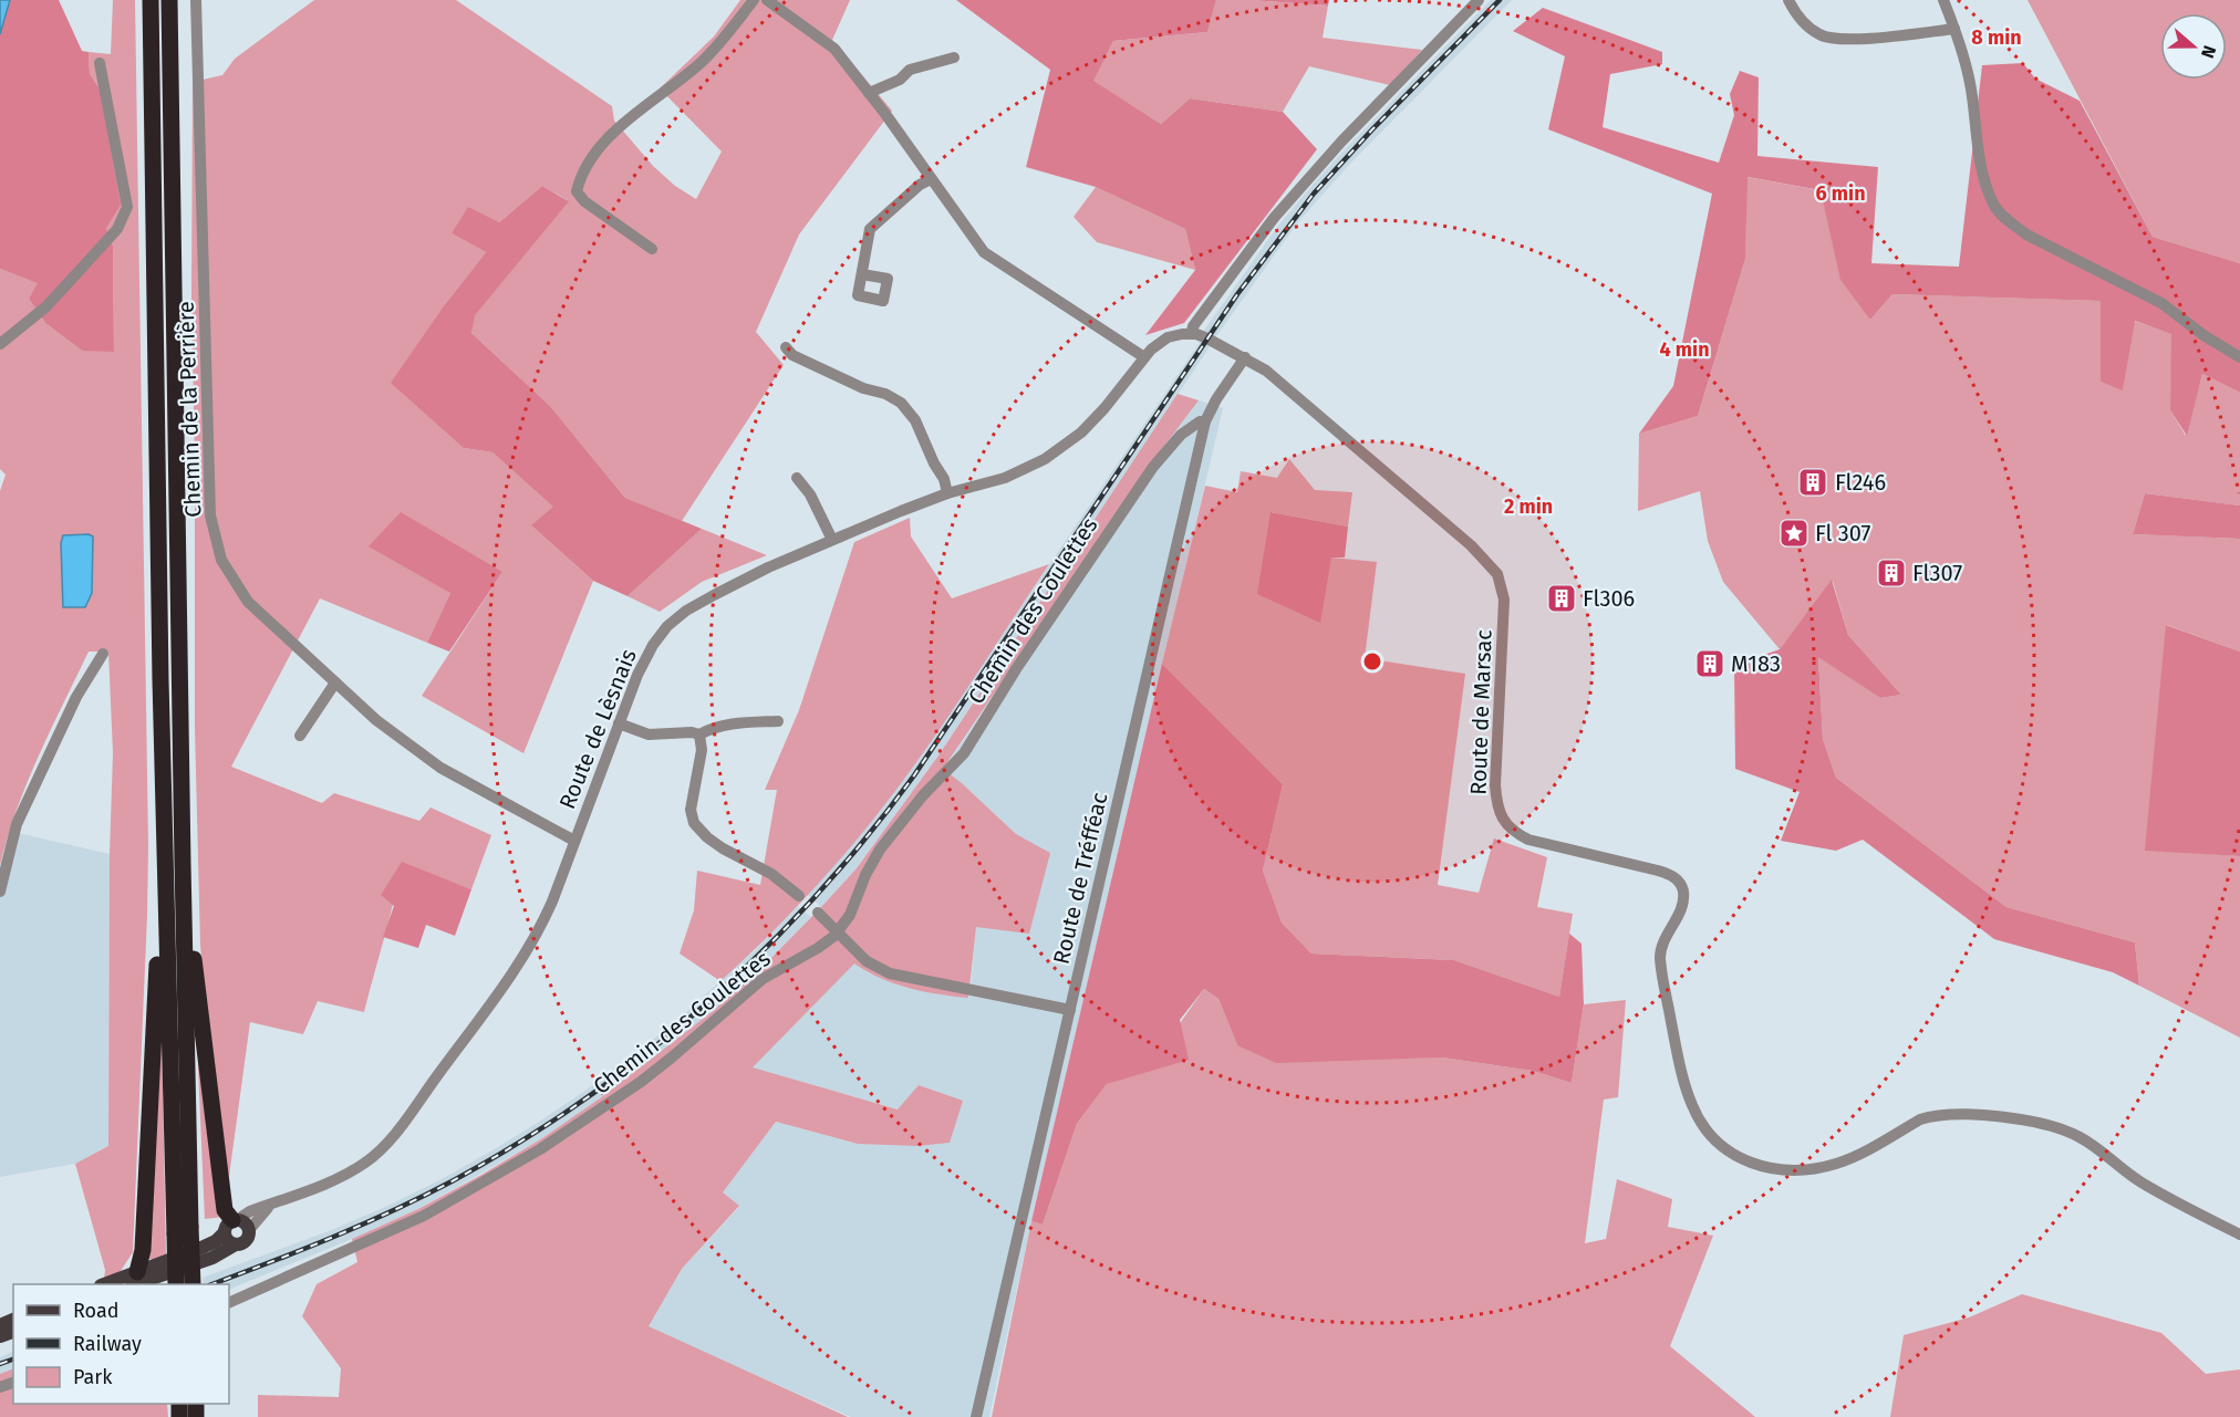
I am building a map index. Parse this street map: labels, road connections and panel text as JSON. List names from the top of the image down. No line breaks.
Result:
{"streets":{"street":["Chemin de la Perrière","Chemin des Coulettes","Route de Marsac","Route de Lèsnais","Route de Tréfféac"]},"crossings":[["Chemin de la Perrière","Route de Lèsnais"],["Chemin des Coulettes","Route de Tréfféac"],["Route de Marsac","Route de Tréfféac"]],"places":{"building":["Fl246","Fl307","Fl306","M183"],"place":["Fl 307"]},"legend":["Road","Railway","Park"],"north":"right","rings":["8 min","6 min","4 min","2 min"]}
